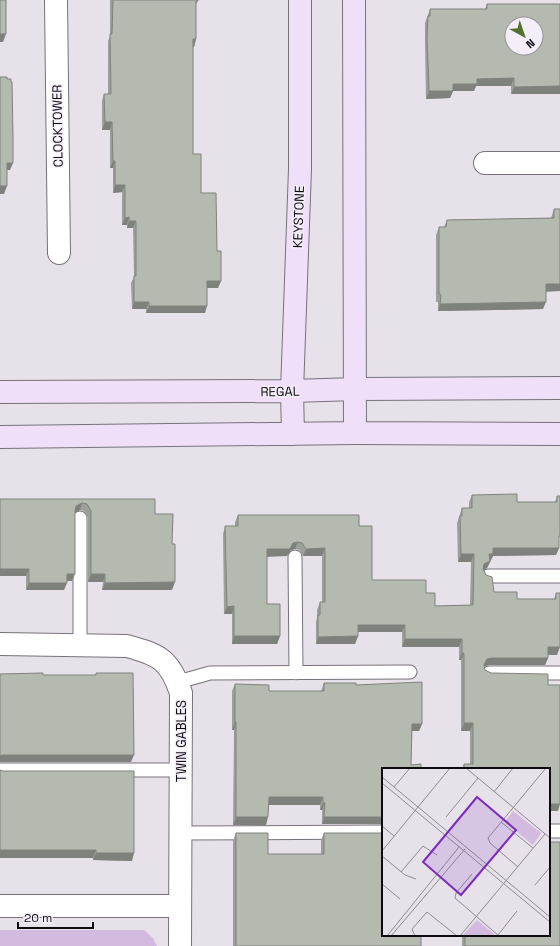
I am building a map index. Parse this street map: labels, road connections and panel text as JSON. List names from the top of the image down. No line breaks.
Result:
{"streets":{"street":["CLOCKTOWER","KEYSTONE","REGAL","TWIN GABLES"]},"crossings":[["KEYSTONE","REGAL"]],"scale_bar":"20 m","north":"bottom right"}
